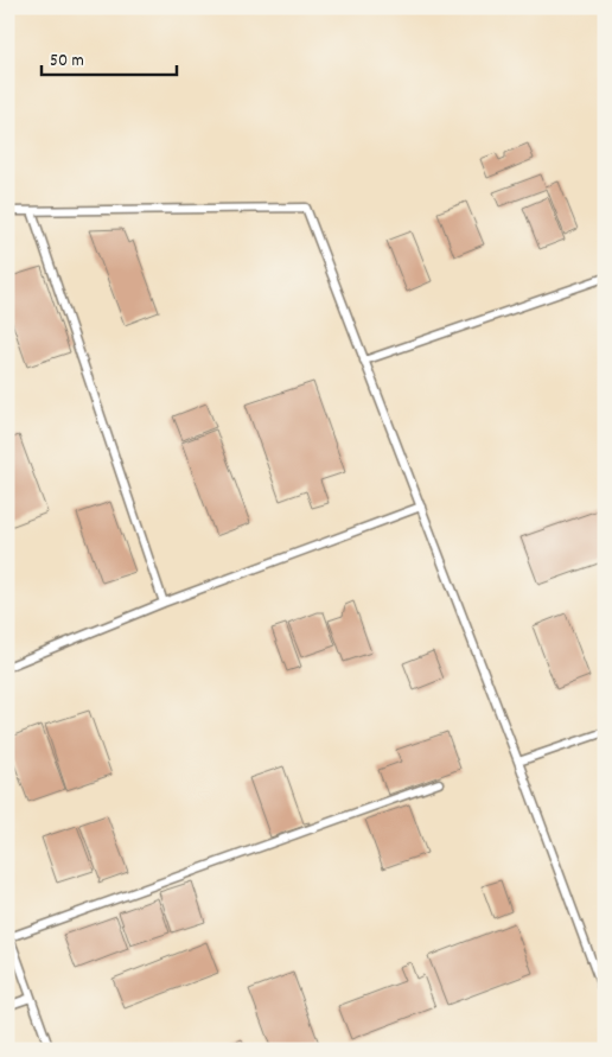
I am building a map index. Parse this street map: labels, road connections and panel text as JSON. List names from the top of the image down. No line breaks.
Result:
{"scale_bar":"50 m"}
